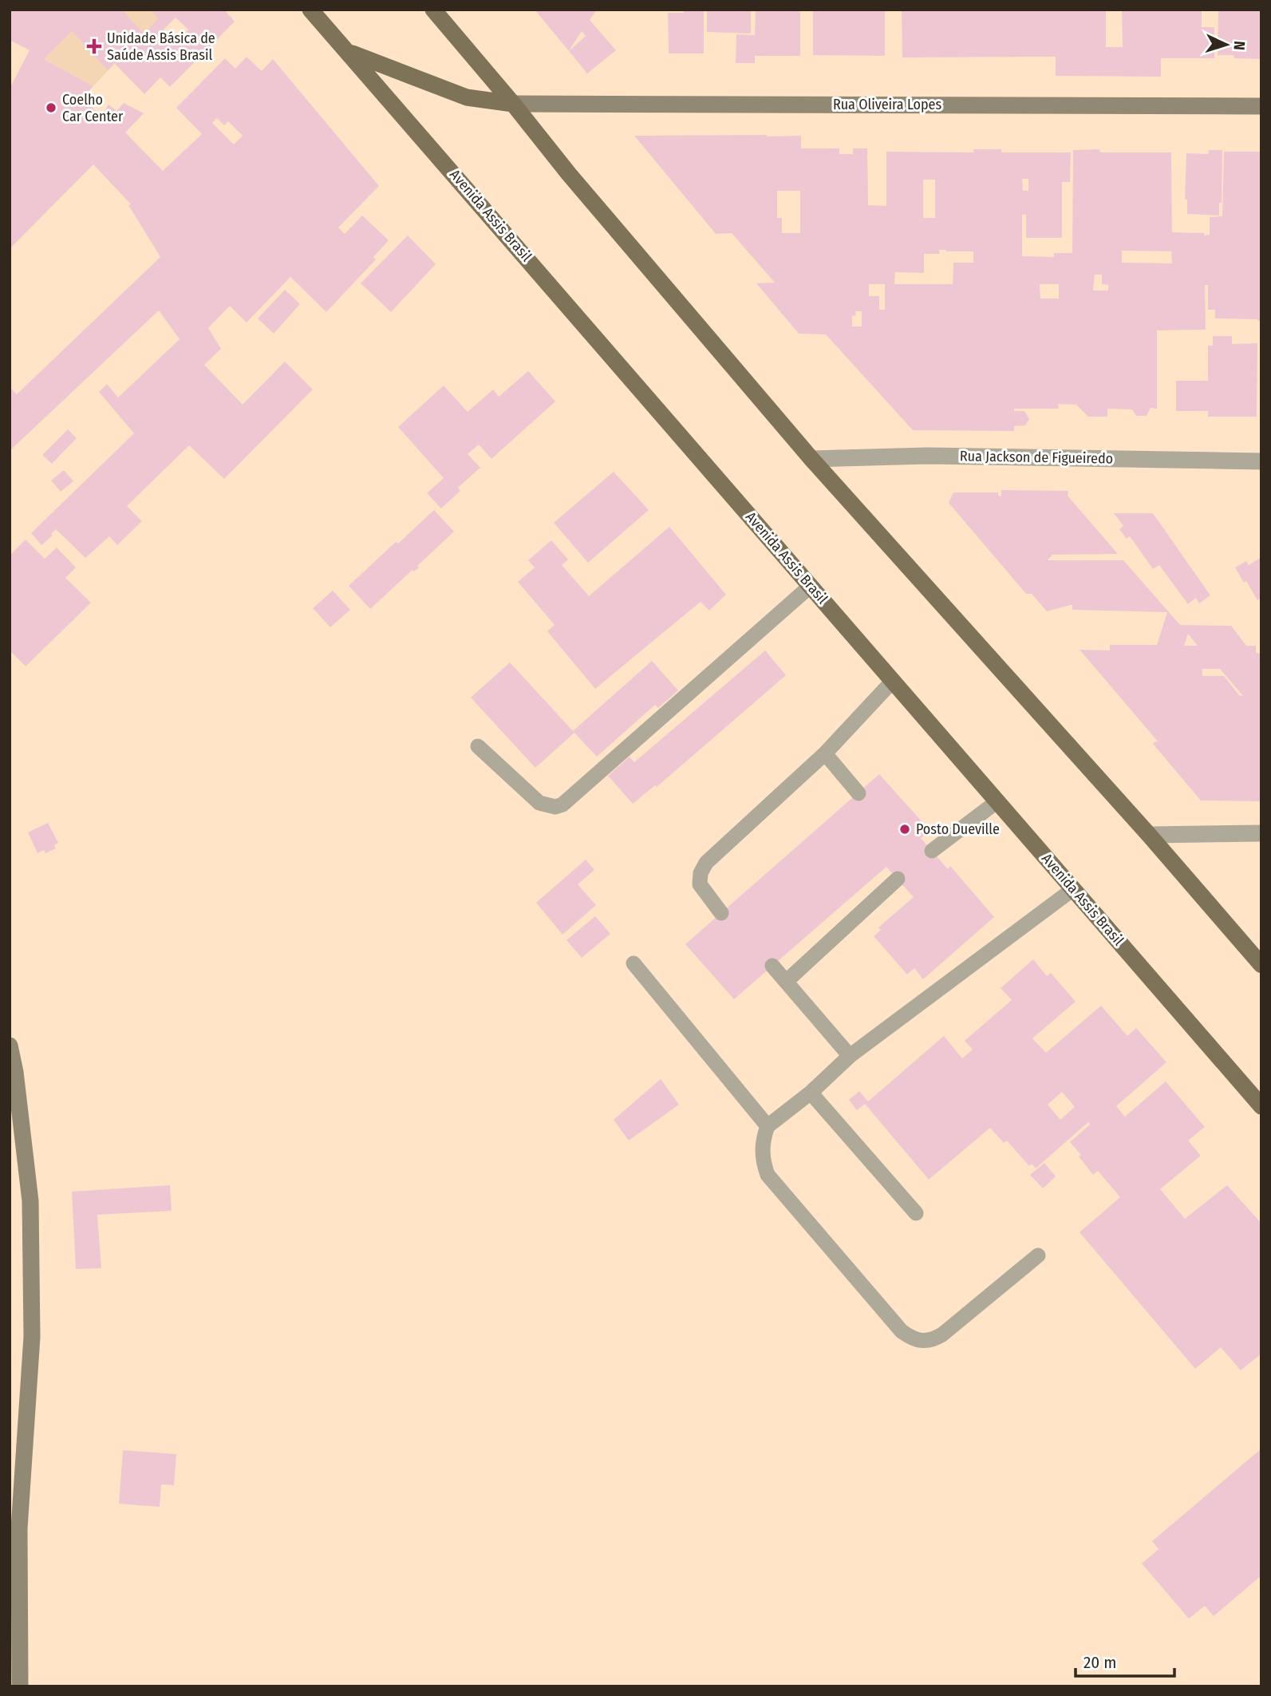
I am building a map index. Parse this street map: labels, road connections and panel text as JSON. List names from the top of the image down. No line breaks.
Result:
{"streets":{"main road":["Avenida Assis Brasil"],"street":["Rua Oliveira Lopes","Rua Jackson de Figueiredo"]},"places":{"health":["Unidade Básica de Saúde Assis Brasil"],"other":["Coelho Car Center","Posto Dueville"]},"scale_bar":"20 m","north":"right"}
